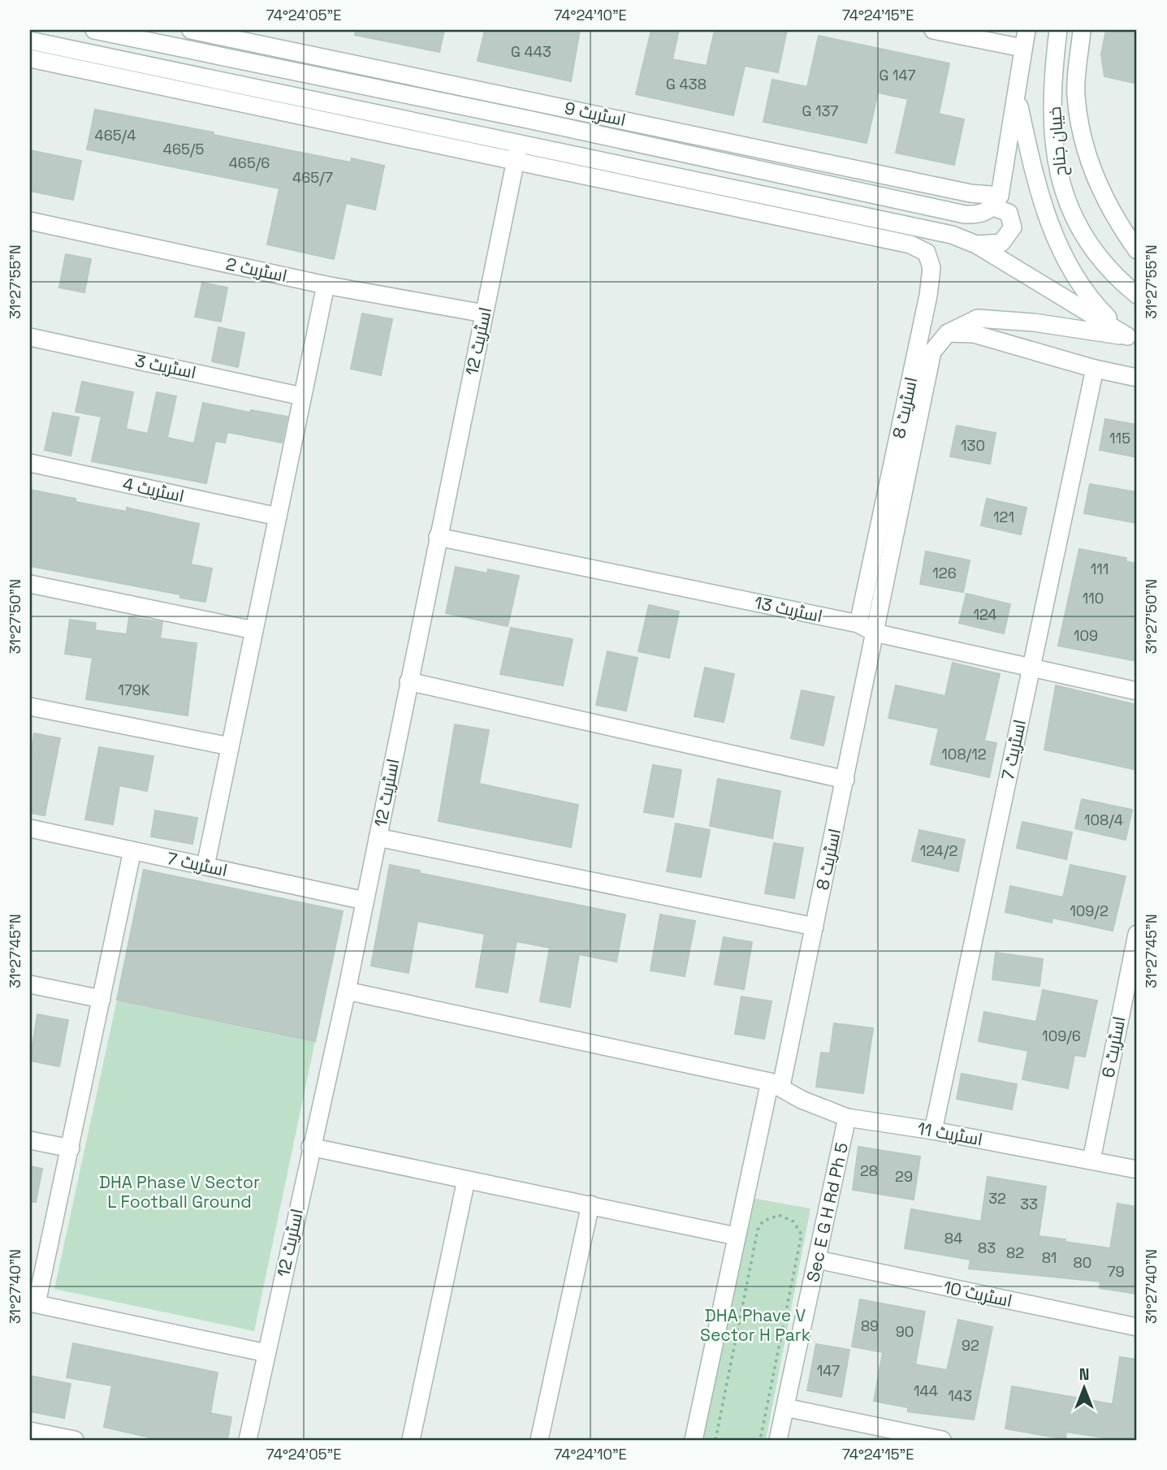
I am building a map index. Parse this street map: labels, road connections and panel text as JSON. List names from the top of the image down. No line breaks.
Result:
{"streets":{"street":["اسٹریٹ 9","خیبان جناح","اسٹریٹ 2","اسٹریٹ 12","اسٹریٹ 3","اسٹریٹ 8","اسٹریٹ 4","اسٹریٹ 13","اسٹریٹ 7","اسٹریٹ 6","اسٹریٹ 11","Sec E G H Rd Ph 5","اسٹریٹ 10"]},"crossings":[["اسٹریٹ 9","خیبان جناح"],["اسٹریٹ 2","اسٹریٹ 12"],["اسٹریٹ 12","اسٹریٹ 8"],["اسٹریٹ 12","اسٹریٹ 13"],["اسٹریٹ 12","اسٹریٹ 7"],["اسٹریٹ 8","اسٹریٹ 13"],["اسٹریٹ 8","اسٹریٹ 11"],["اسٹریٹ 13","اسٹریٹ 7"],["اسٹریٹ 7","اسٹریٹ 11"],["اسٹریٹ 6","اسٹریٹ 11"],["اسٹریٹ 11","Sec E G H Rd Ph 5"],["Sec E G H Rd Ph 5","اسٹریٹ 10"]],"parks":["DHA Phase V Sector L Football Ground","DHA Phave V Sector H Park"],"house_numbers":["G 443","G 147","G 438","G 137","465/4","465/5","465/6","465/7","115","130","121","111","126","110","124","109","179K","108/12","108/4","124/2","109/2","109/6","28","29","32","33","84","83","82","81","80","79","89","90","92","147","144","143"],"north":"top","coordinates":["74°24'05\"E","74°24'10\"E","74°24'15\"E","31°27'55\"N","31°27'50\"N","31°27'45\"N","31°27'40\"N"]}
